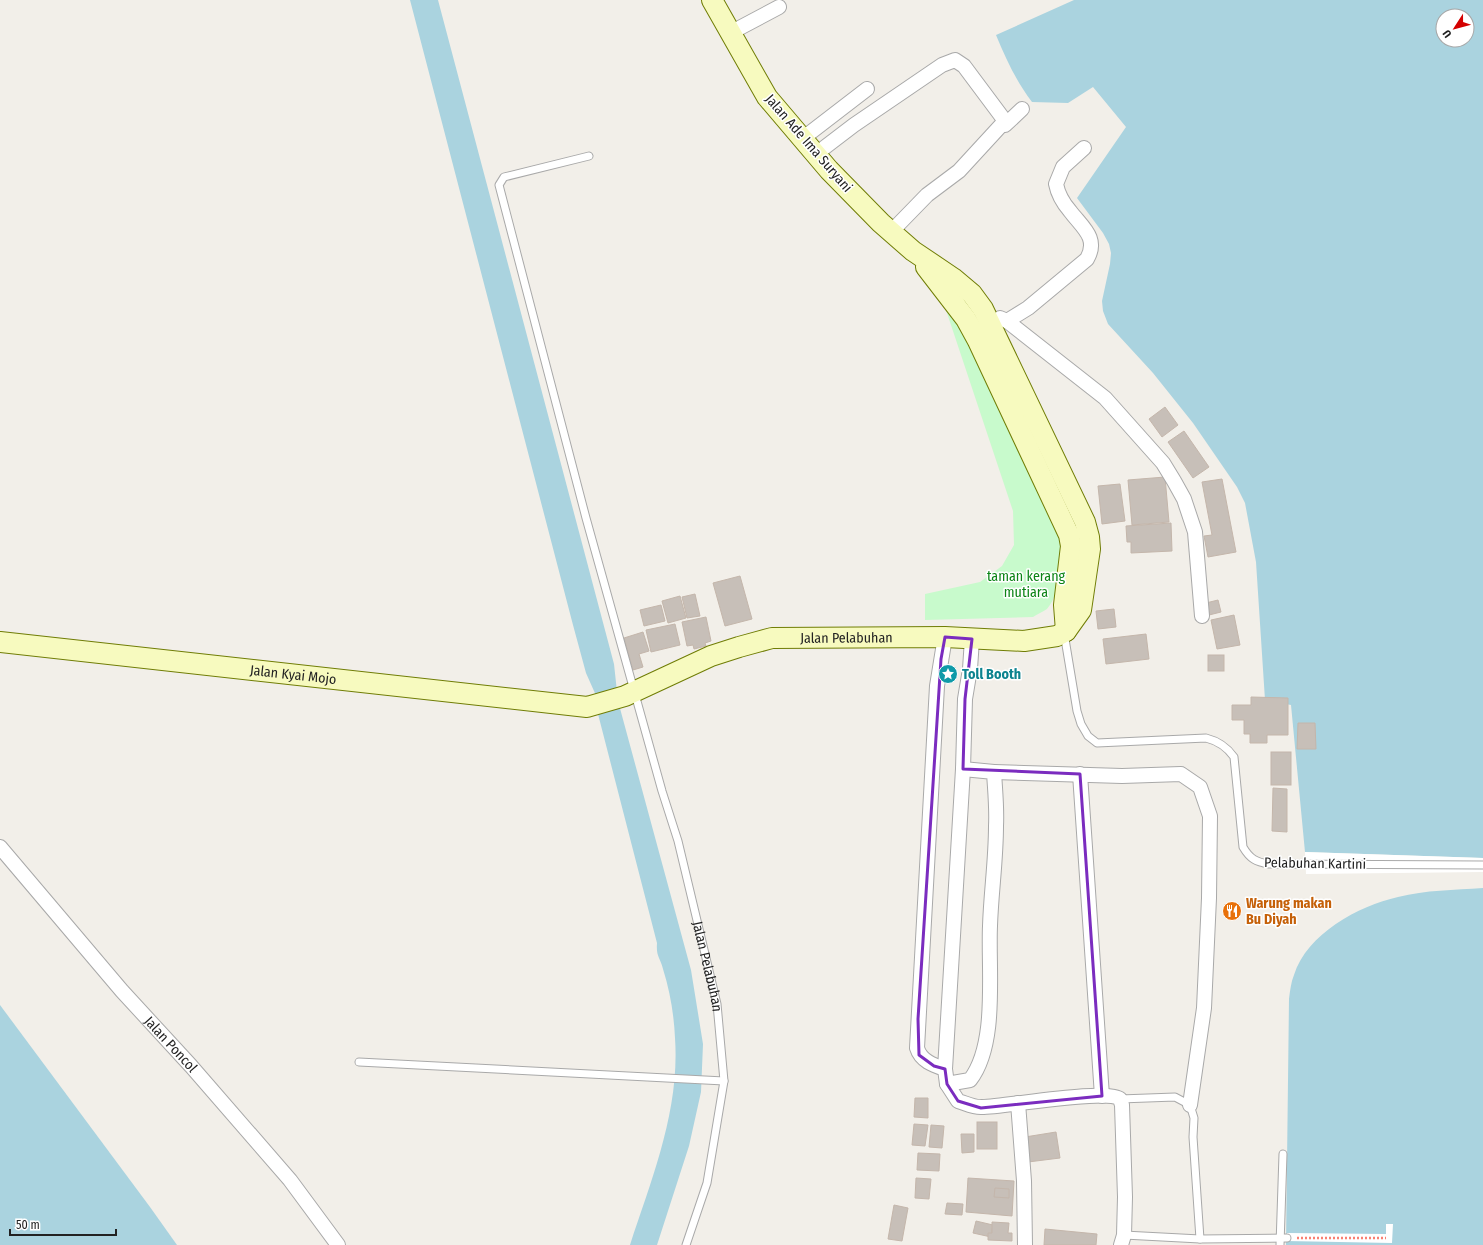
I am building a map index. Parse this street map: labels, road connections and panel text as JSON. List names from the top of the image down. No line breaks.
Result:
{"streets":{"main road":["Jalan Ade Ima Suryani","Jalan Pelabuhan","Jalan Kyai Mojo"],"street":["Jalan Poncol"],"lane":["Pelabuhan Kartini"]},"crossings":[["Jalan Pelabuhan","Jalan Kyai Mojo"],["Jalan Pelabuhan","Pelabuhan Kartini"]],"parks":["taman kerang mutiara"],"places":{"place":["Toll Booth"],"restaurant":["Warung makan Bu Diyah"]},"scale_bar":"50 m","north":"bottom left"}
